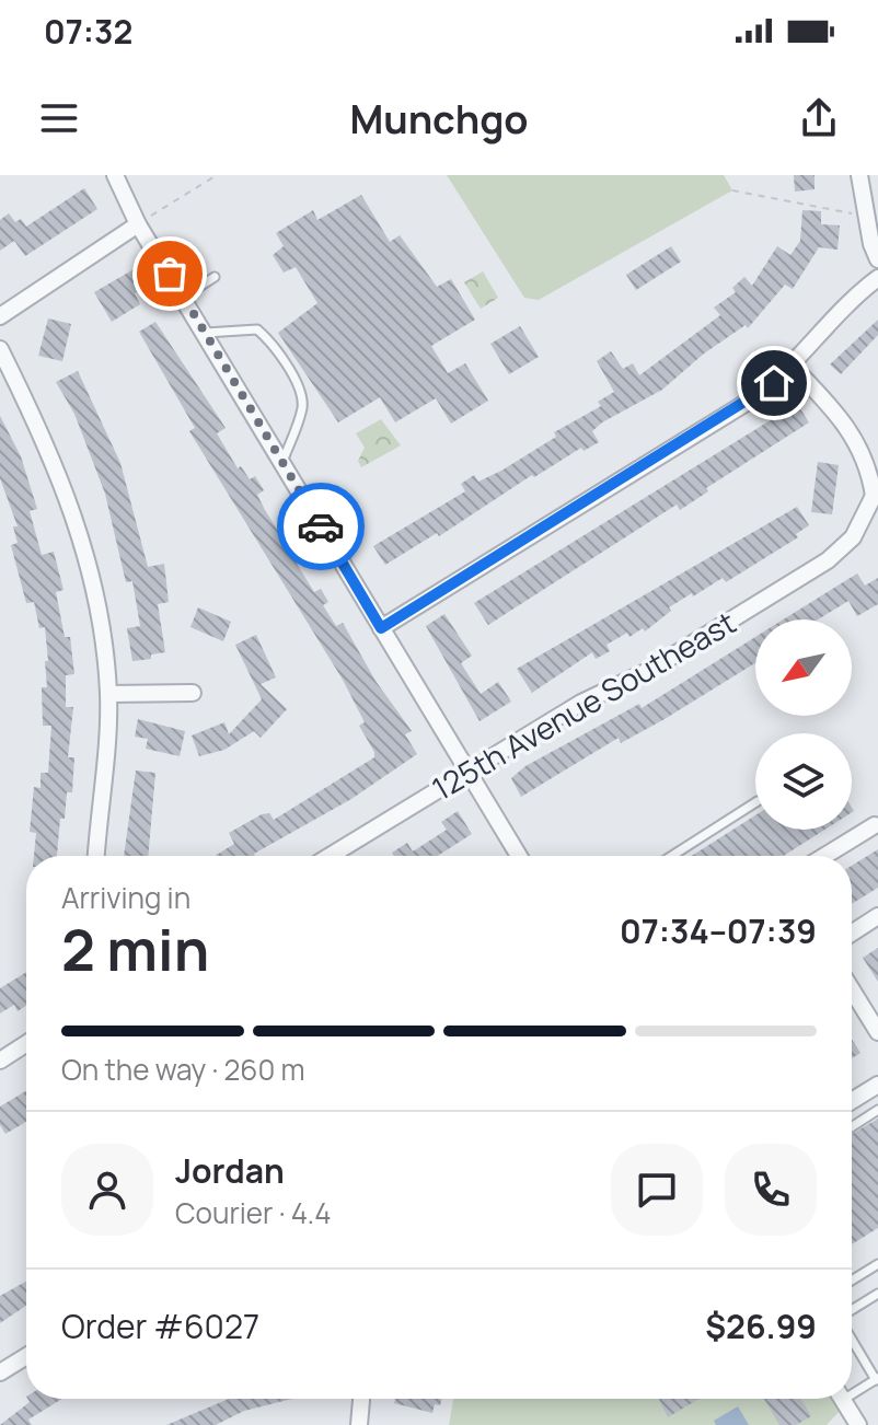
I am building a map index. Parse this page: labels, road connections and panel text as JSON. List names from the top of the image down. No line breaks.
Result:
{"streets":{"street":["125th Avenue Southeast"]},"north":"bottom left","page":{"status":"07:32","header":"Munchgo","heading":["2 min","Arriving in","07:34–07:39"],"panel":["Jordan","Courier · 4.4","Order #6027","$26.99"],"bar":"On the way · 260 m"}}
